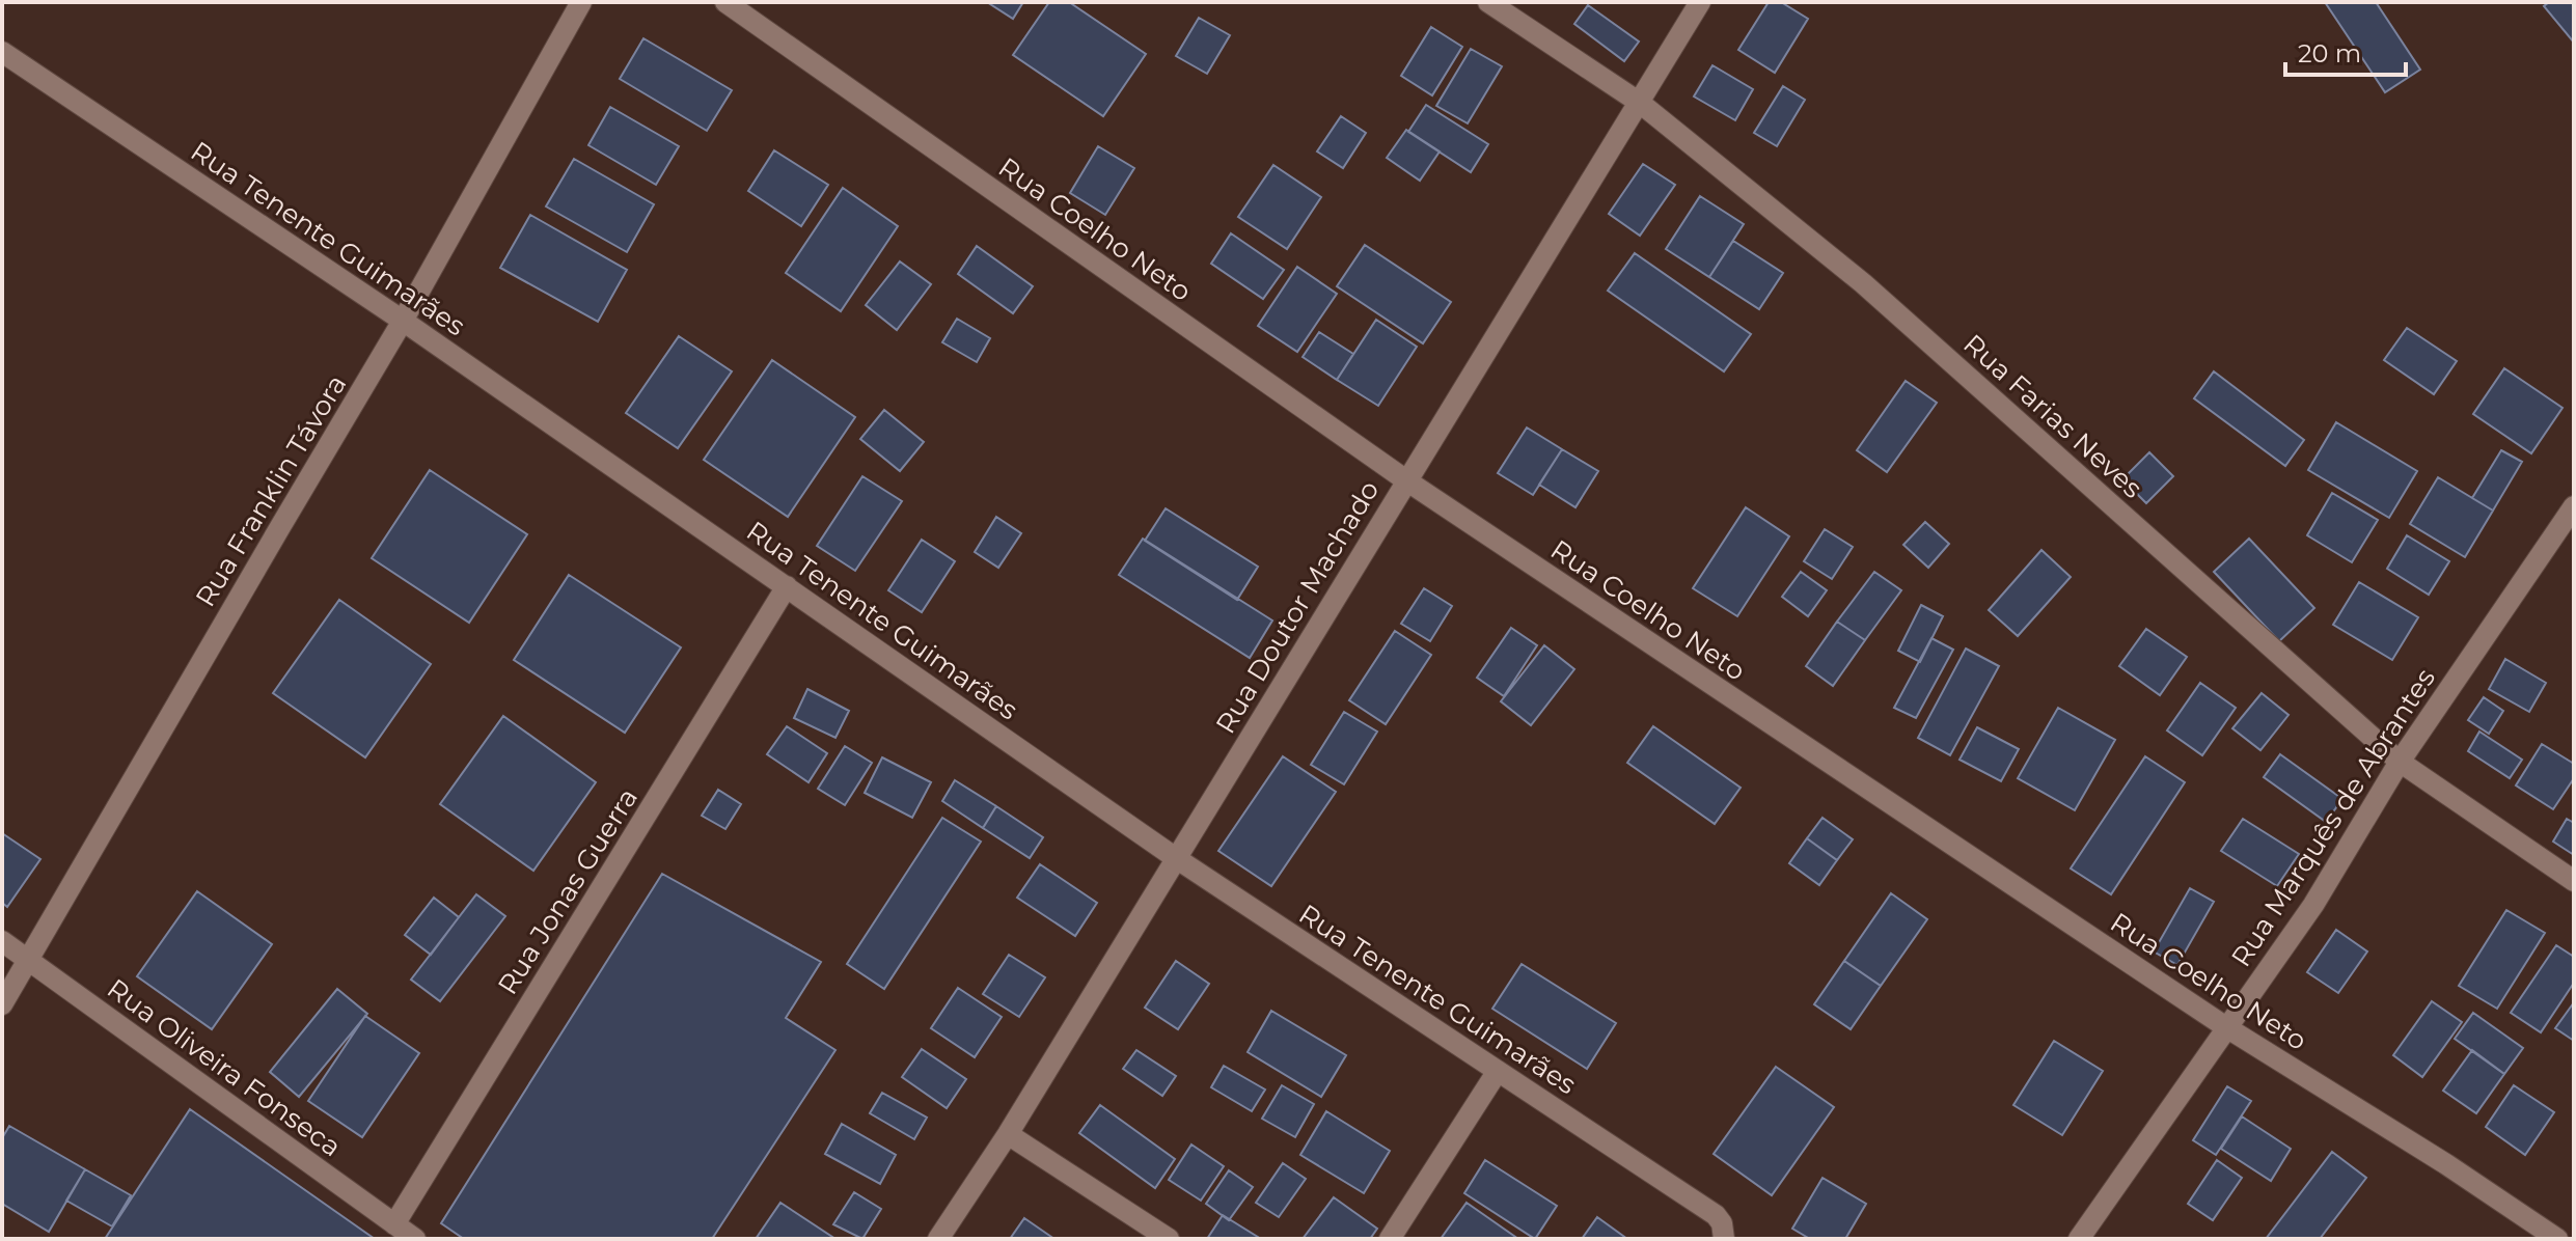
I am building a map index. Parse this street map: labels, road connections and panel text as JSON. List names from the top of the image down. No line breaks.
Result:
{"streets":{"street":["Rua Coelho Neto","Rua Tenente Guimarães","Rua Farias Neves","Rua Franklin Távora","Rua Doutor Machado","Rua Marquês de Abrantes","Rua Jonas Guerra","Rua Oliveira Fonseca"]},"crossings":[["Rua Coelho Neto","Rua Doutor Machado"],["Rua Coelho Neto","Rua Marquês de Abrantes"],["Rua Tenente Guimarães","Rua Franklin Távora"],["Rua Tenente Guimarães","Rua Doutor Machado"],["Rua Tenente Guimarães","Rua Jonas Guerra"],["Rua Farias Neves","Rua Doutor Machado"],["Rua Farias Neves","Rua Marquês de Abrantes"],["Rua Franklin Távora","Rua Oliveira Fonseca"],["Rua Jonas Guerra","Rua Oliveira Fonseca"]],"scale_bar":"20 m"}
